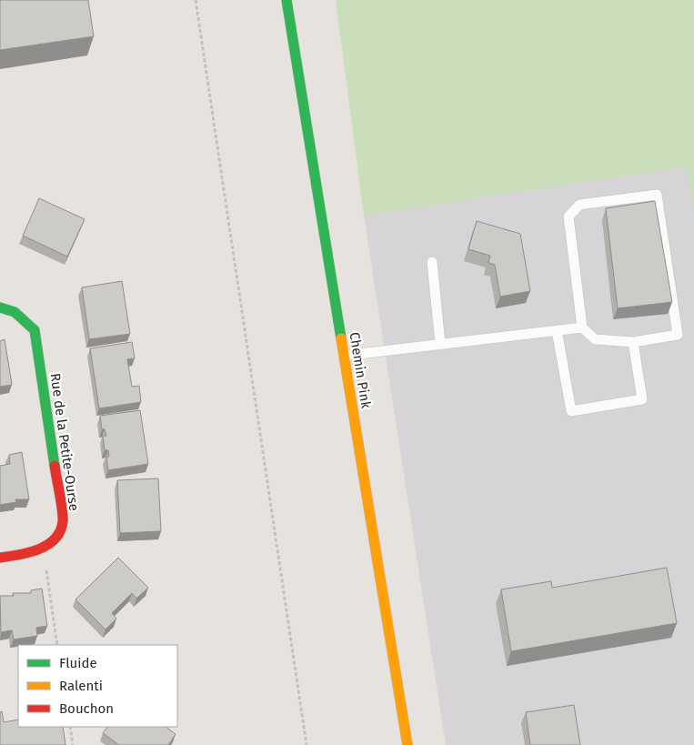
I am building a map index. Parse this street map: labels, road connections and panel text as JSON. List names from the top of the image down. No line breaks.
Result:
{"streets":{"main road":["Chemin Pink","Rue de la Petite-Ourse"]},"legend":["Fluide","Ralenti","Bouchon"]}
